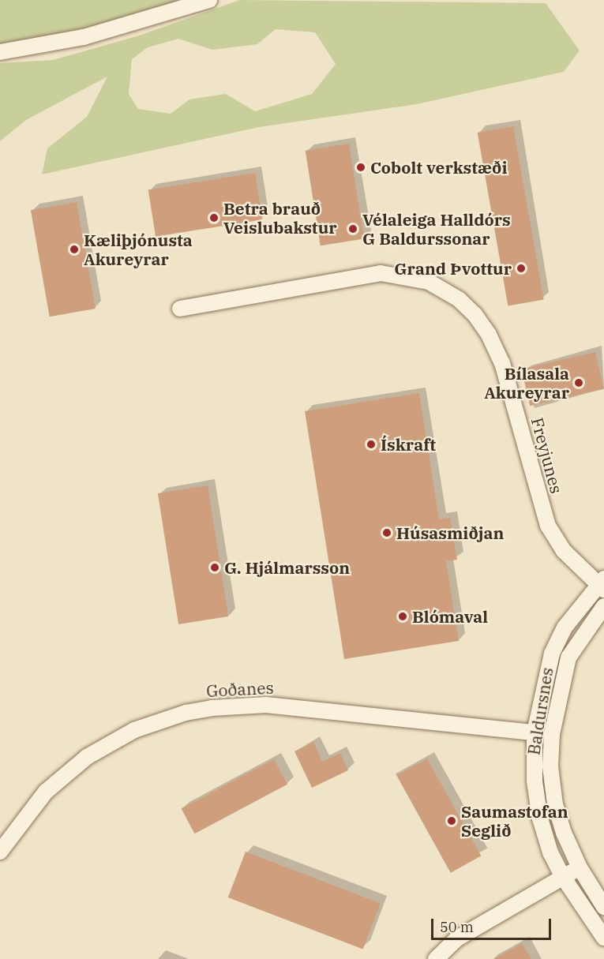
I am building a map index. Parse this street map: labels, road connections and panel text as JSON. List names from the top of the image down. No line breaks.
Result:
{"streets":{"street":["Freyjunes","Goðanes","Baldursnes"]},"crossings":[["Freyjunes","Baldursnes"],["Goðanes","Baldursnes"]],"places":["Cobolt verkstæði","Betra brauð Veislubakstur","Vélaleiga Halldórs G Baldurssonar","Kæliþjónusta Akureyrar","Grand Þvottur","Bílasala Akureyrar","Ískraft","Húsasmiðjan","G. Hjálmarsson","Blómaval","Saumastofan Seglið"],"scale_bar":"50 m"}
